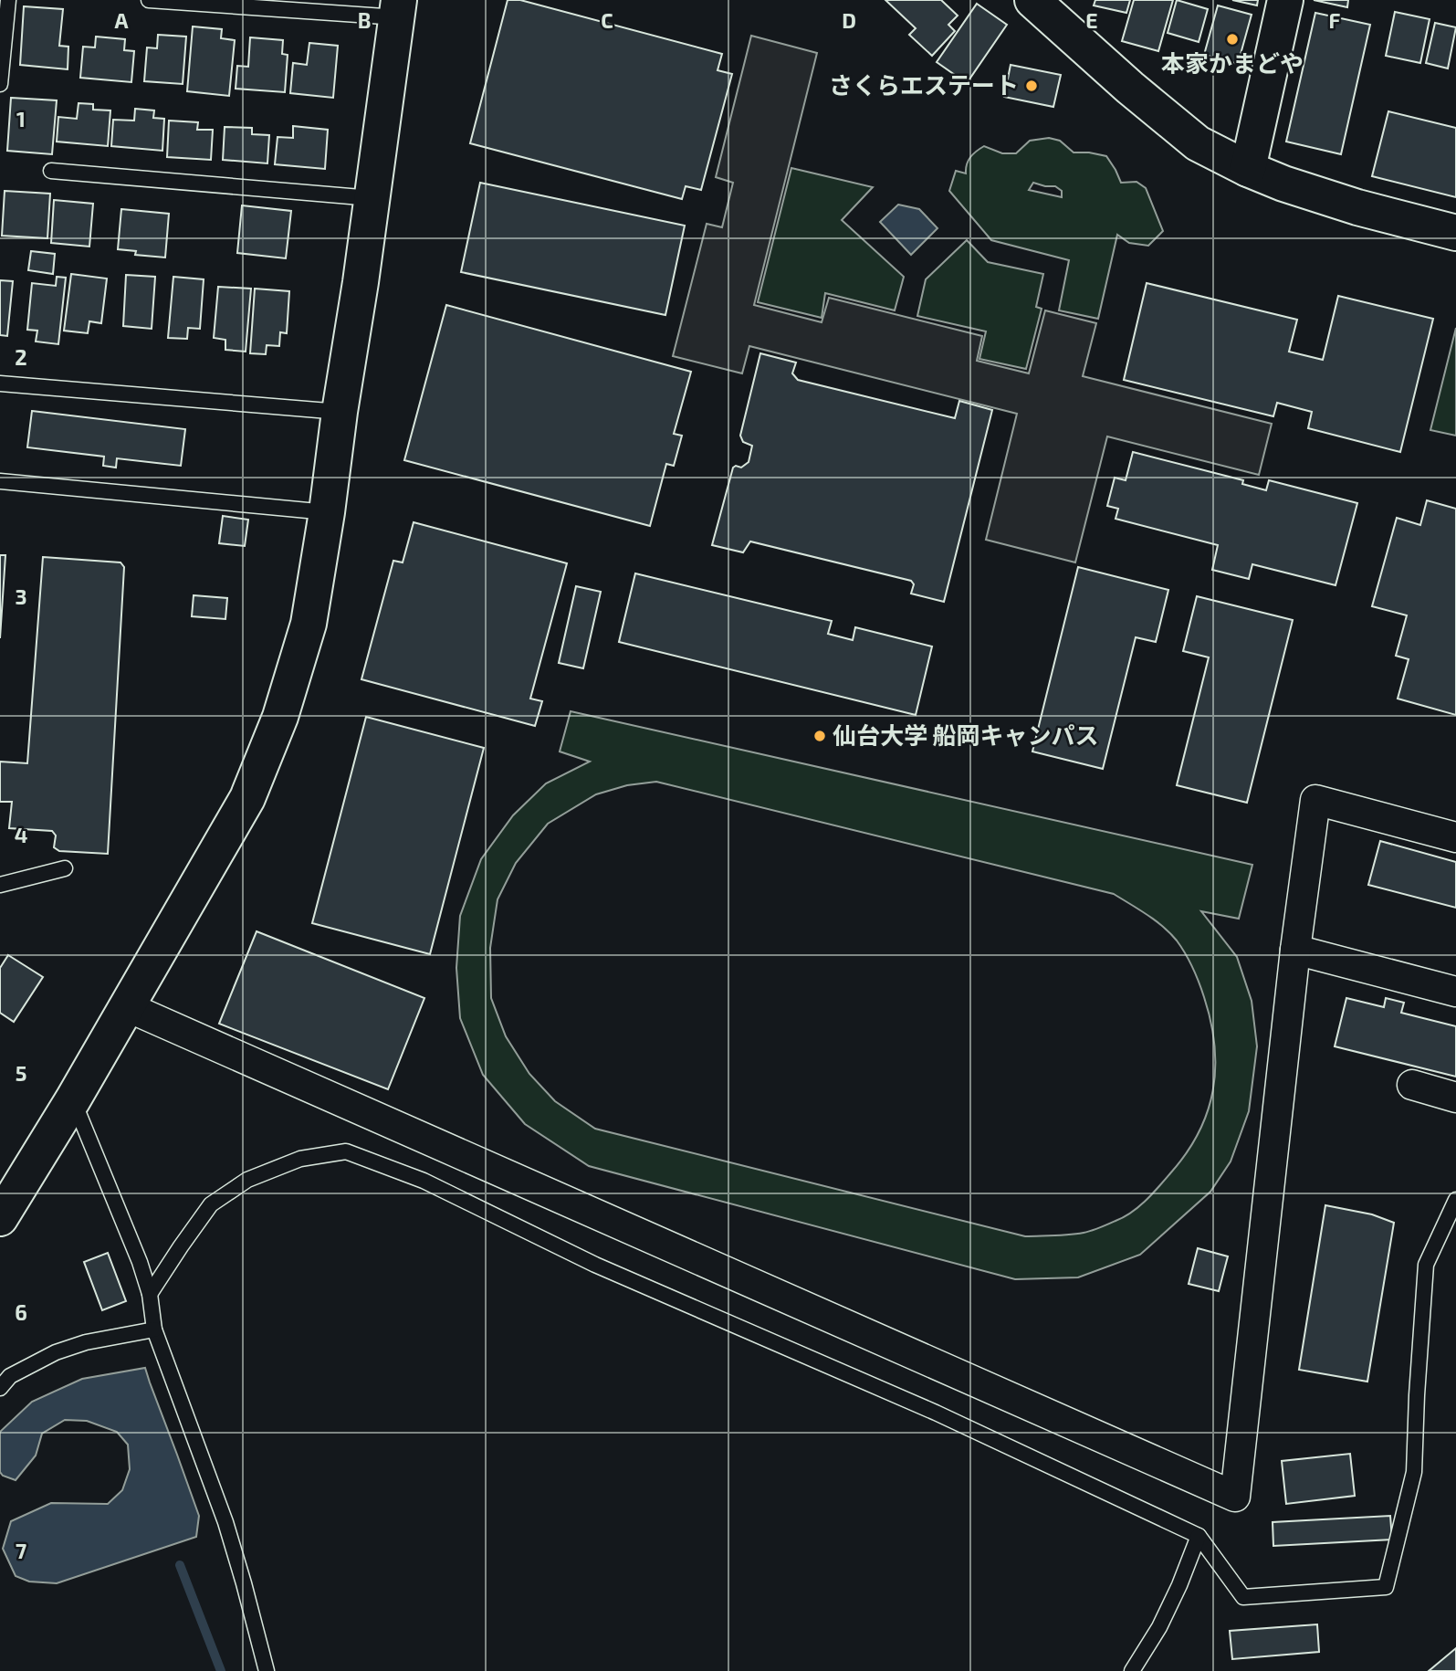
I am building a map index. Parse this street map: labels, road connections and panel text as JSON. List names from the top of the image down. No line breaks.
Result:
{"places":["本家かまどや","さくらエステート","仙台大学 船岡キャンパス"],"grid":{"columns":["A","B","C","D","E","F"],"rows":["1","2","3","4","5","6","7"]}}
